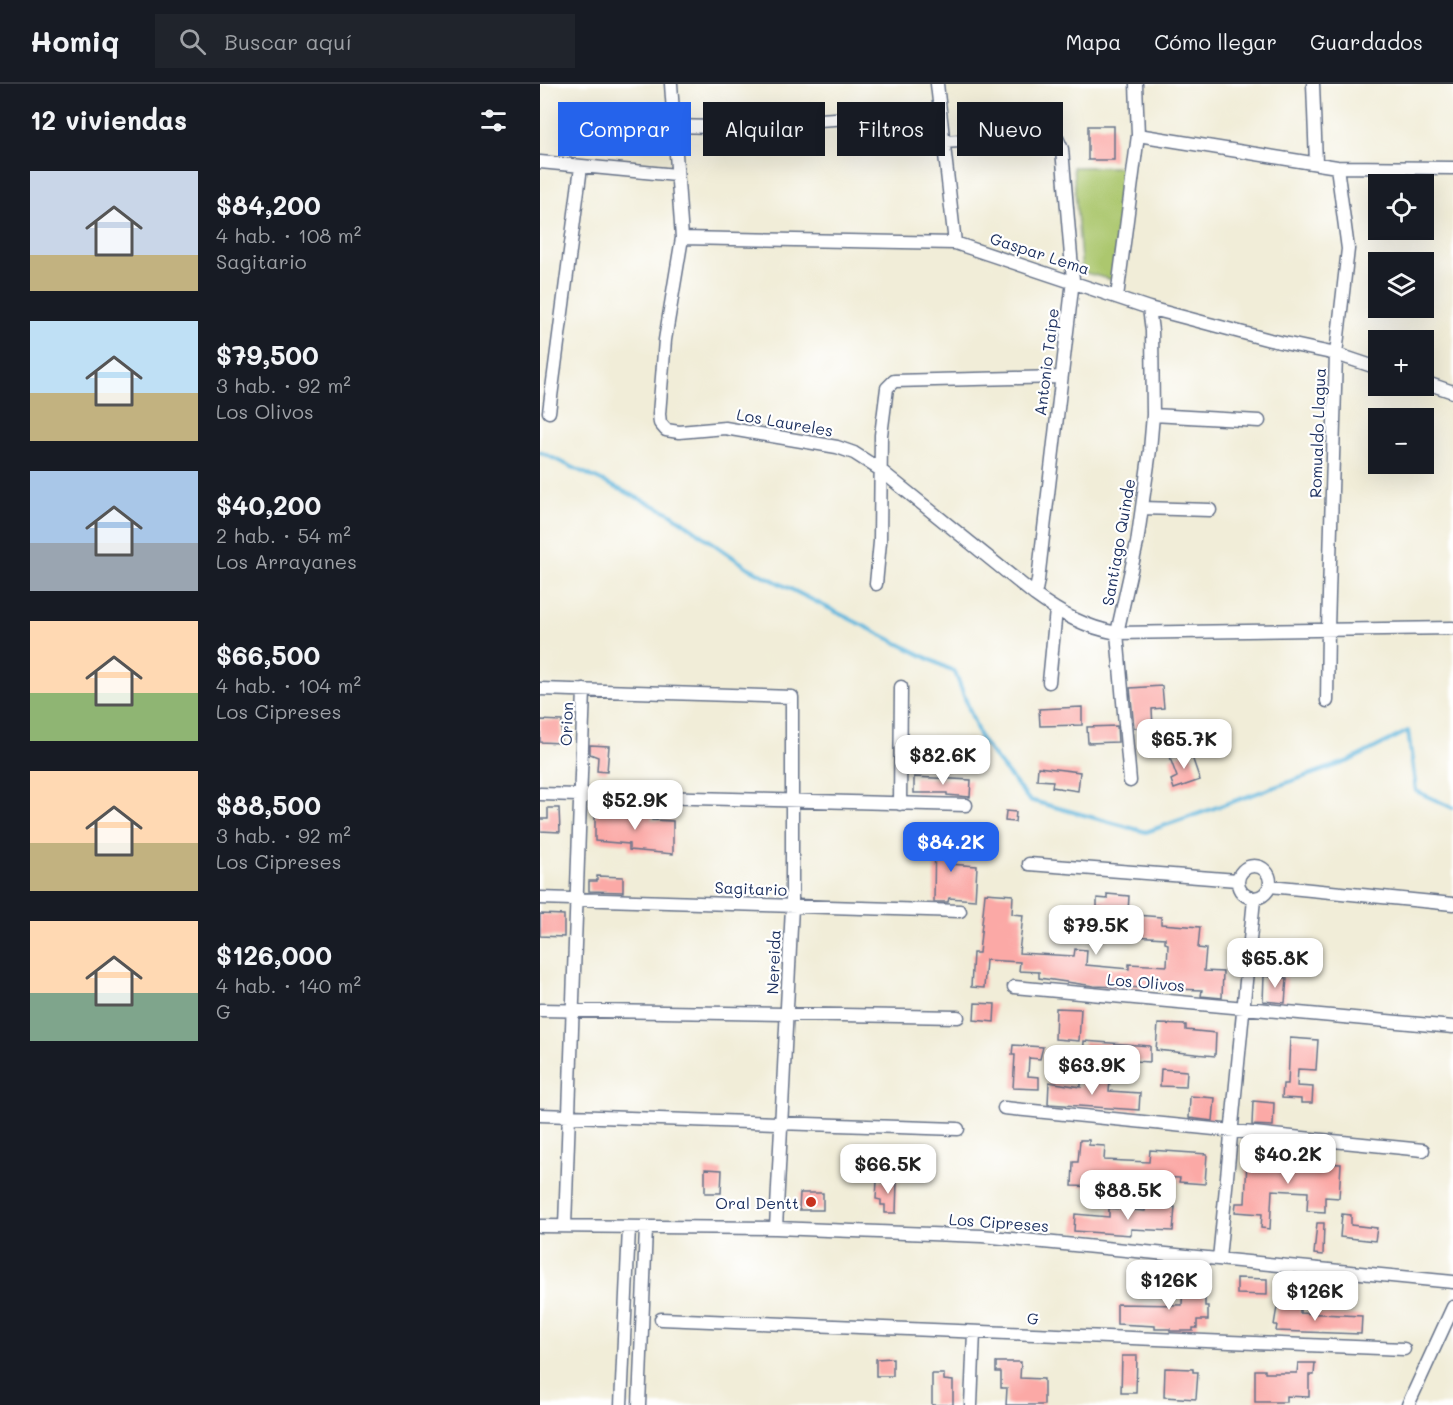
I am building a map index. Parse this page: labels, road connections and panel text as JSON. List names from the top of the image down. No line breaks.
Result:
{"streets":{"street":["Gaspar Lema","Antonio Taipe","Los Laureles","Romualdo Llagua","Santiago Quinde","Orion","Sagitario","Nereida","Los Olivos","Los Cipreses","G"]},"crossings":[["Gaspar Lema","Antonio Taipe"],["Gaspar Lema","Los Laureles"],["Gaspar Lema","Romualdo Llagua"],["Gaspar Lema","Santiago Quinde"],["Antonio Taipe","Los Laureles"],["Los Laureles","Romualdo Llagua"],["Los Laureles","Santiago Quinde"],["Orion","Sagitario"],["Orion","Nereida"],["Orion","Los Cipreses"],["Sagitario","Nereida"],["Nereida","Los Cipreses"]],"places":["Oral Dentt"],"page":{"header":"Homiq","search":"Buscar aquí","nav":["Mapa","Cómo llegar","Guardados"],"heading":"12 viviendas","chip":["Comprar","Alquilar","Filtros","Nuevo"],"list":[{"name":"$84,200","note":"4 hab. · 108 m² · Sagitario"},{"name":"$79,500","note":"3 hab. · 92 m² · Los Olivos"},{"name":"$40,200","note":"2 hab. · 54 m² · Los Arrayanes"},{"name":"$66,500","note":"4 hab. · 104 m² · Los Cipreses"},{"name":"$88,500","note":"3 hab. · 92 m² · Los Cipreses"},{"name":"$126,000","note":"4 hab. · 140 m² · G"}],"map_buttons":["+","−"],"price":["$65.7K","$82.6K","$52.9K","$84.2K","$79.5K","$65.8K","$63.9K","$40.2K","$66.5K","$88.5K","$126K","$126K"]}}
